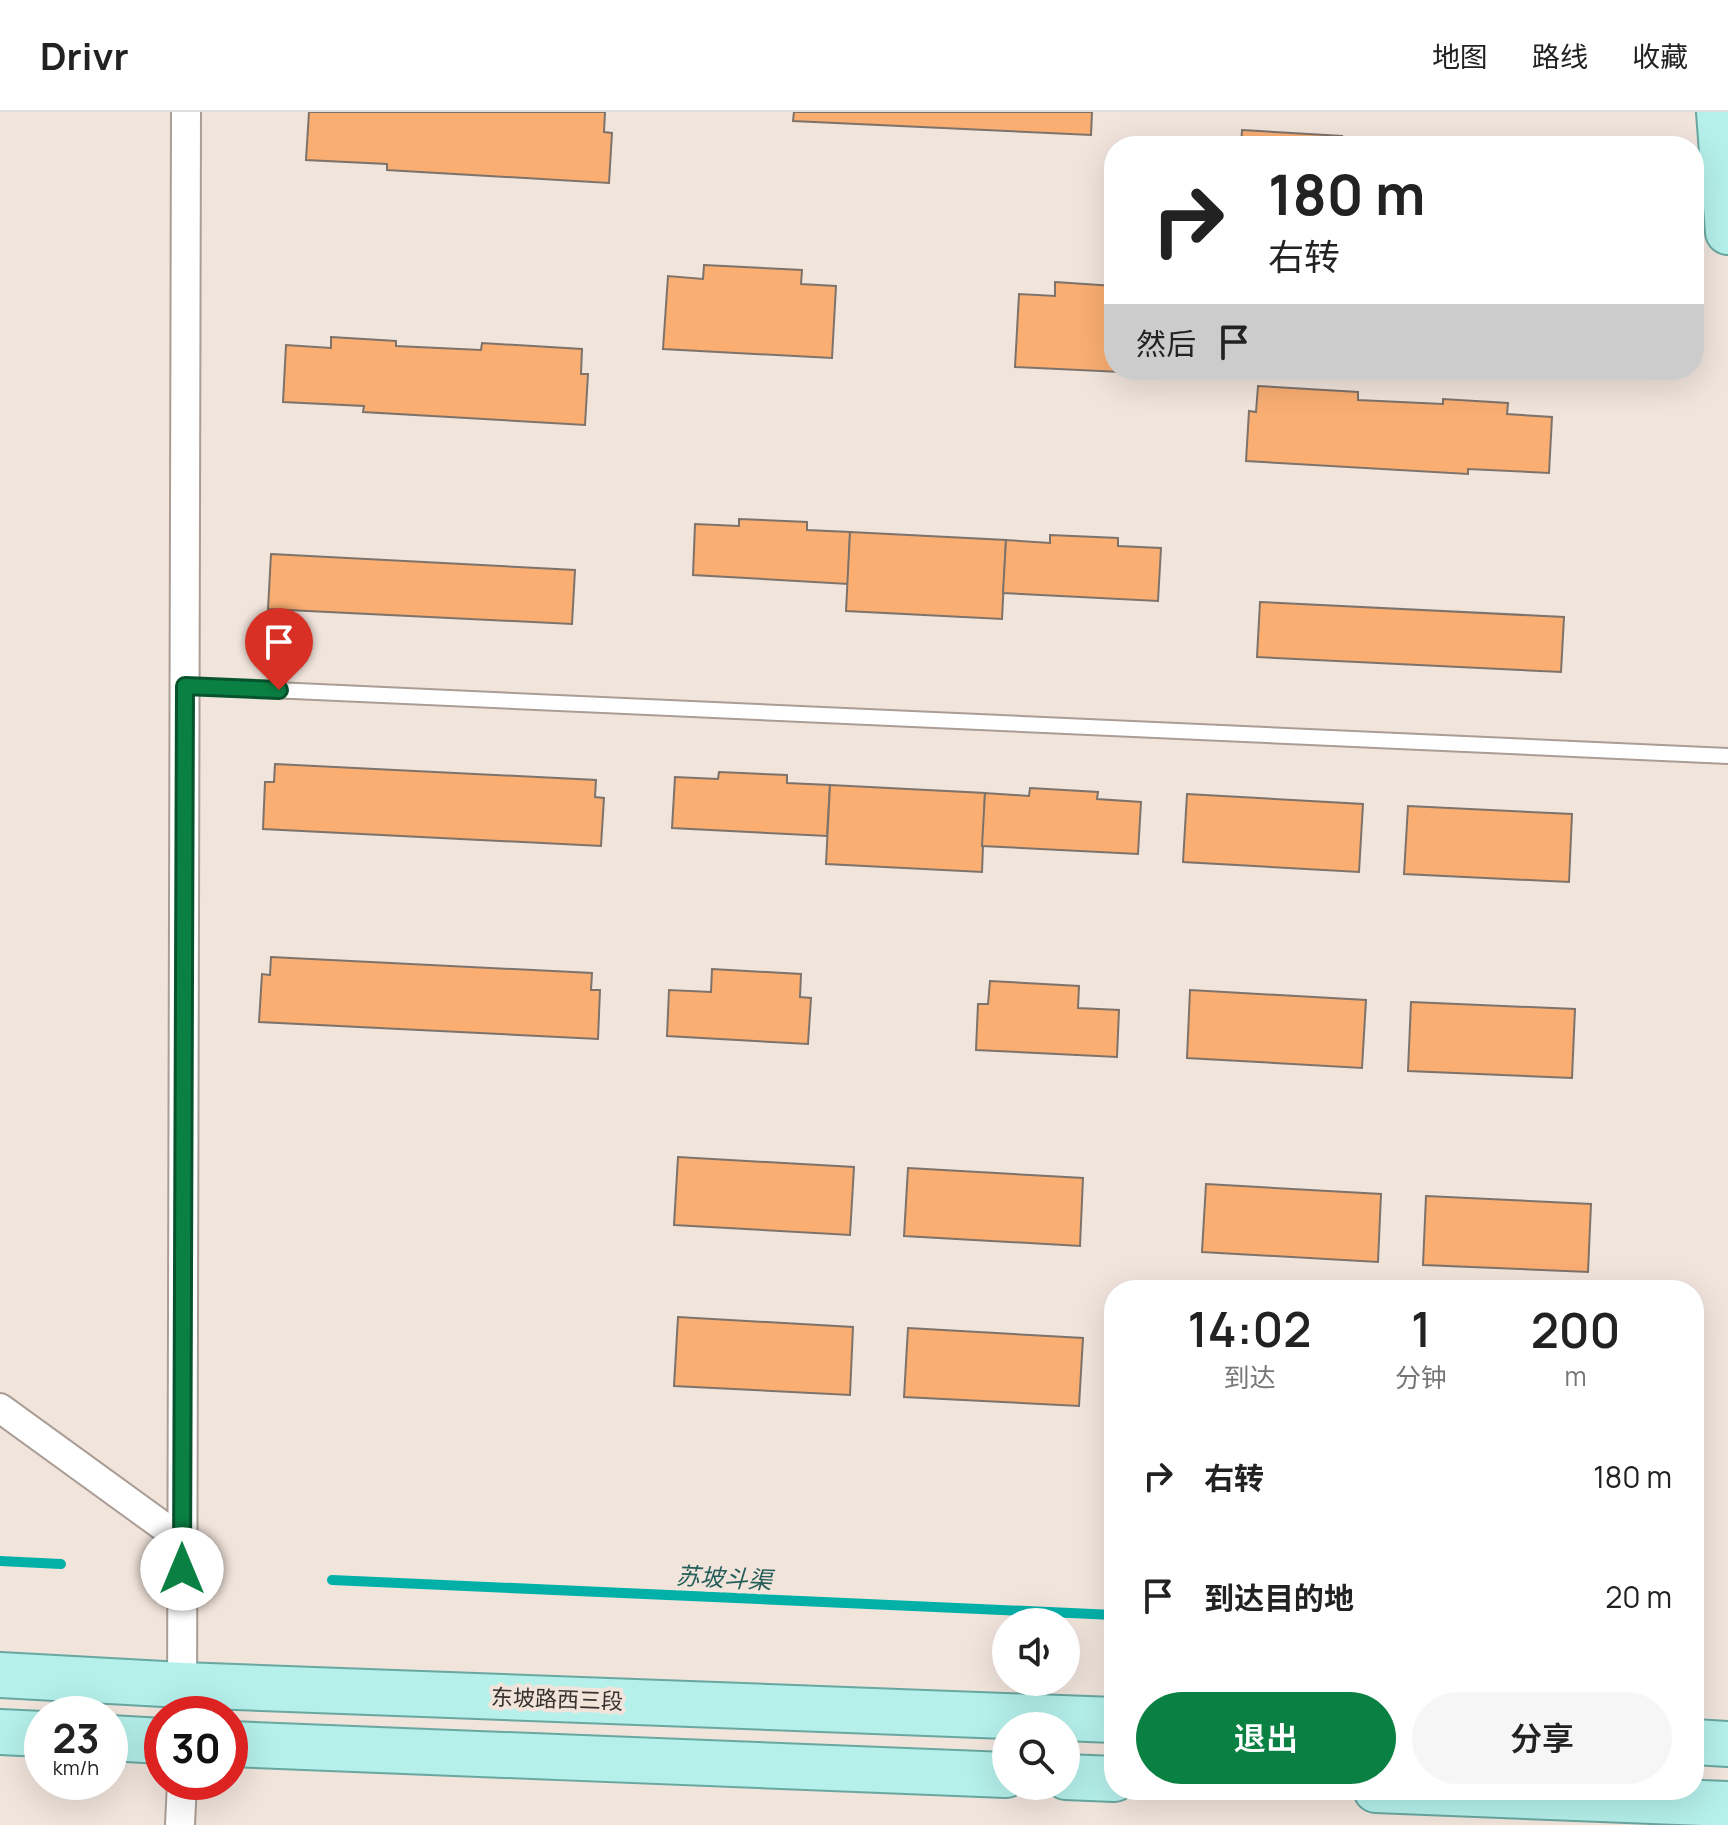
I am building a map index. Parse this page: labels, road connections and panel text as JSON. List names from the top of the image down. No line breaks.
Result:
{"streets":{"main road":["东坡路西三段"]},"water":["苏坡斗渠"],"page":{"header":"Drivr","nav":["地图","路线","收藏"],"turn":["180 m","右转"],"then":"然后","eta":["14:02","到达","1","分钟","200","m"],"list":[{"name":"右转","value":"180 m"},{"name":"到达目的地","value":"20 m"}],"buttons":["退出","分享"],"speed":"23 km/h","limit":"30"}}
